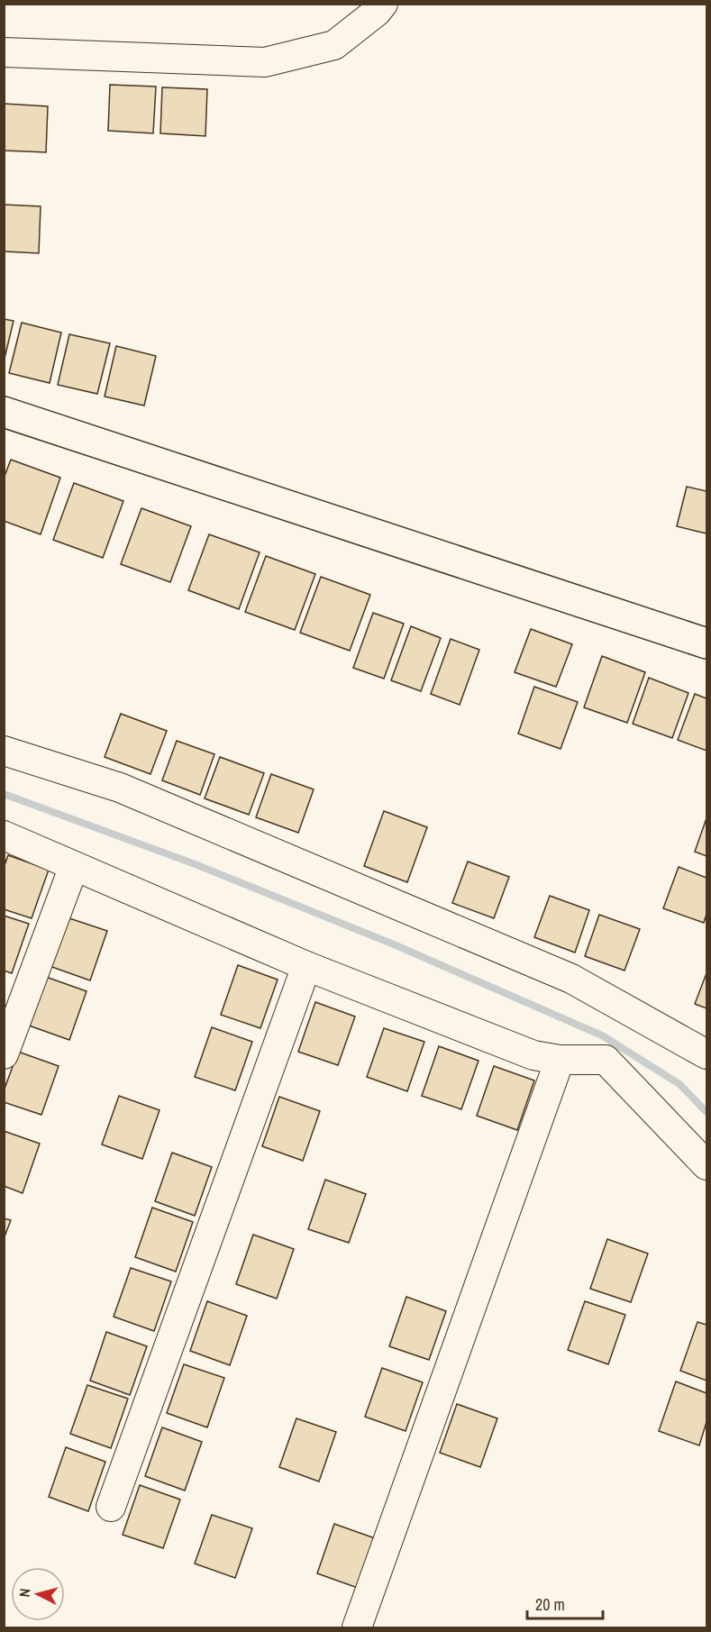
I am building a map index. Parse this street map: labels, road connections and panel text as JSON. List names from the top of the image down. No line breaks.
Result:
{"scale_bar":"20 m","north":"left"}
